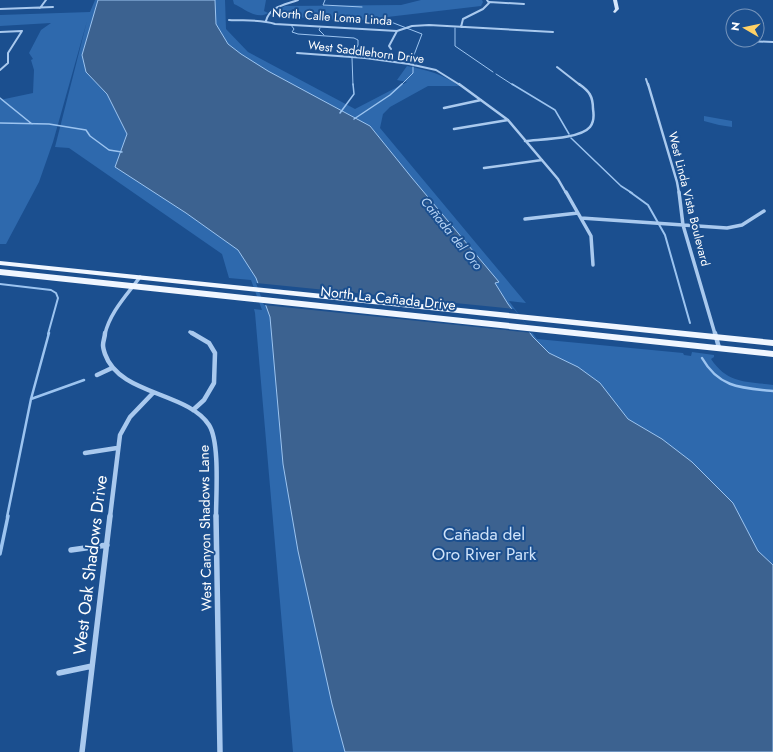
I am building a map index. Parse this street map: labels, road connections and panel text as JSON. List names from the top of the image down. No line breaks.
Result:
{"streets":{"main road":["North La Cañada Drive"],"street":["North Calle Loma Linda","West Saddlehorn Drive","West Linda Vista Boulevard","West Canyon Shadows Lane","West Oak Shadows Drive"]},"crossings":[["West Linda Vista Boulevard","North La Cañada Drive"],["West Canyon Shadows Lane","West Oak Shadows Drive"]],"water":["Cañada del Oro"],"parks":["Cañada del Oro River Park"],"north":"left"}
